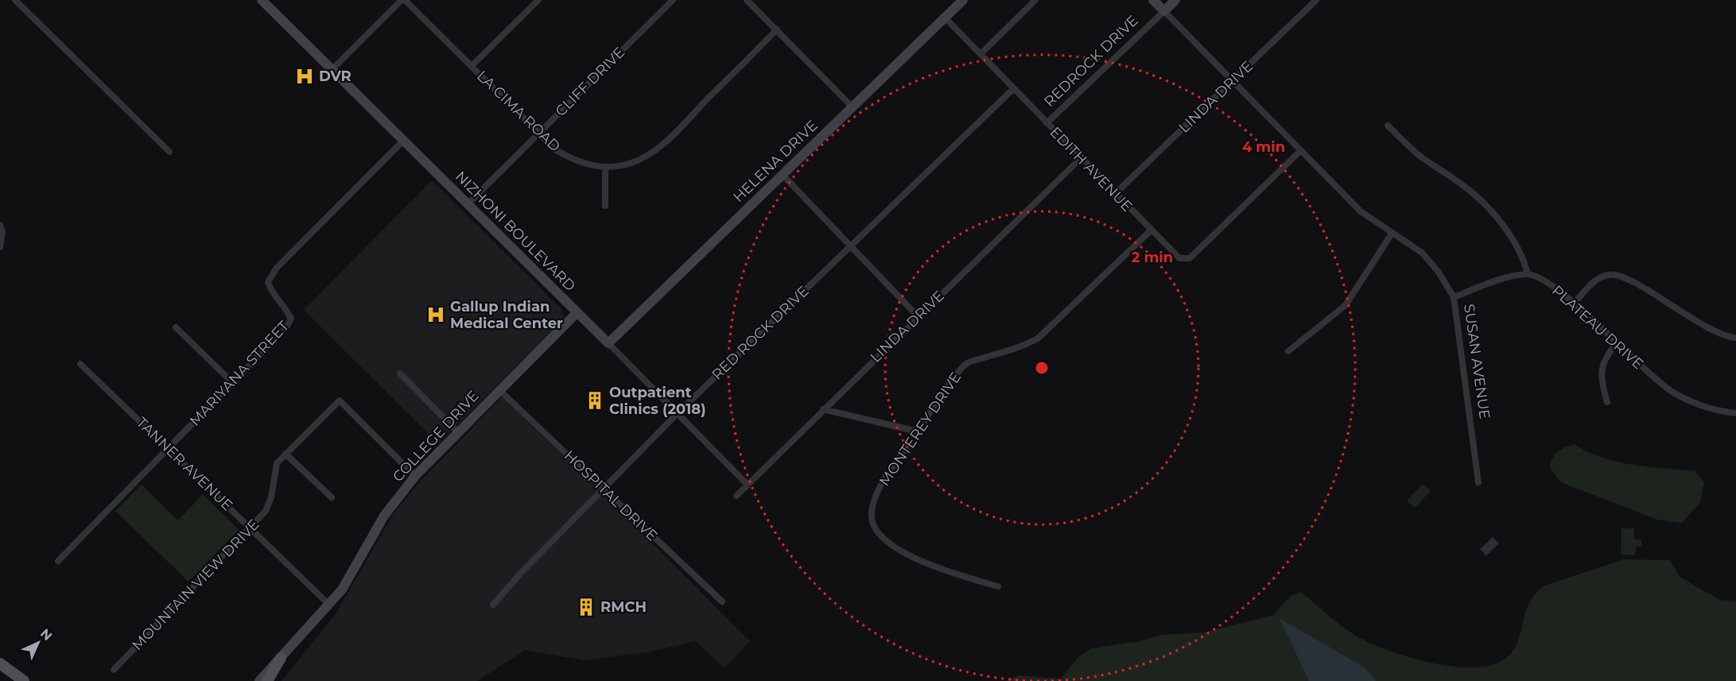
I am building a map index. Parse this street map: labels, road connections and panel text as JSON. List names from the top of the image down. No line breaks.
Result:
{"streets":{"main road":["REDROCK DRIVE","HELENA DRIVE","NIZHONI BOULEVARD","SUSAN AVENUE","COLLEGE DRIVE"],"street":["CLIFF DRIVE","LINDA DRIVE","LA CIMA ROAD","EDITH AVENUE","PLATEAU DRIVE","RED ROCK DRIVE","MARIYANA STREET","MONTEREY DRIVE","TANNER AVENUE","HOSPITAL DRIVE","MOUNTAIN VIEW DRIVE"]},"crossings":[["REDROCK DRIVE","EDITH AVENUE"],["REDROCK DRIVE","SUSAN AVENUE"],["CLIFF DRIVE","LA CIMA ROAD"],["CLIFF DRIVE","NIZHONI BOULEVARD"],["LINDA DRIVE","EDITH AVENUE"],["LINDA DRIVE","NIZHONI BOULEVARD"],["LINDA DRIVE","SUSAN AVENUE"],["HELENA DRIVE","EDITH AVENUE"],["HELENA DRIVE","NIZHONI BOULEVARD"],["EDITH AVENUE","RED ROCK DRIVE"],["EDITH AVENUE","SUSAN AVENUE"],["EDITH AVENUE","MONTEREY DRIVE"],["NIZHONI BOULEVARD","RED ROCK DRIVE"],["NIZHONI BOULEVARD","MARIYANA STREET"],["NIZHONI BOULEVARD","COLLEGE DRIVE"],["RED ROCK DRIVE","HOSPITAL DRIVE"],["MARIYANA STREET","TANNER AVENUE"],["COLLEGE DRIVE","TANNER AVENUE"],["COLLEGE DRIVE","HOSPITAL DRIVE"],["COLLEGE DRIVE","MOUNTAIN VIEW DRIVE"],["TANNER AVENUE","MOUNTAIN VIEW DRIVE"]],"places":{"hospital":["DVR","Gallup Indian Medical Center"],"building":["Outpatient Clinics (2018)","RMCH"]},"north":"top right","rings":["4 min","2 min"]}
